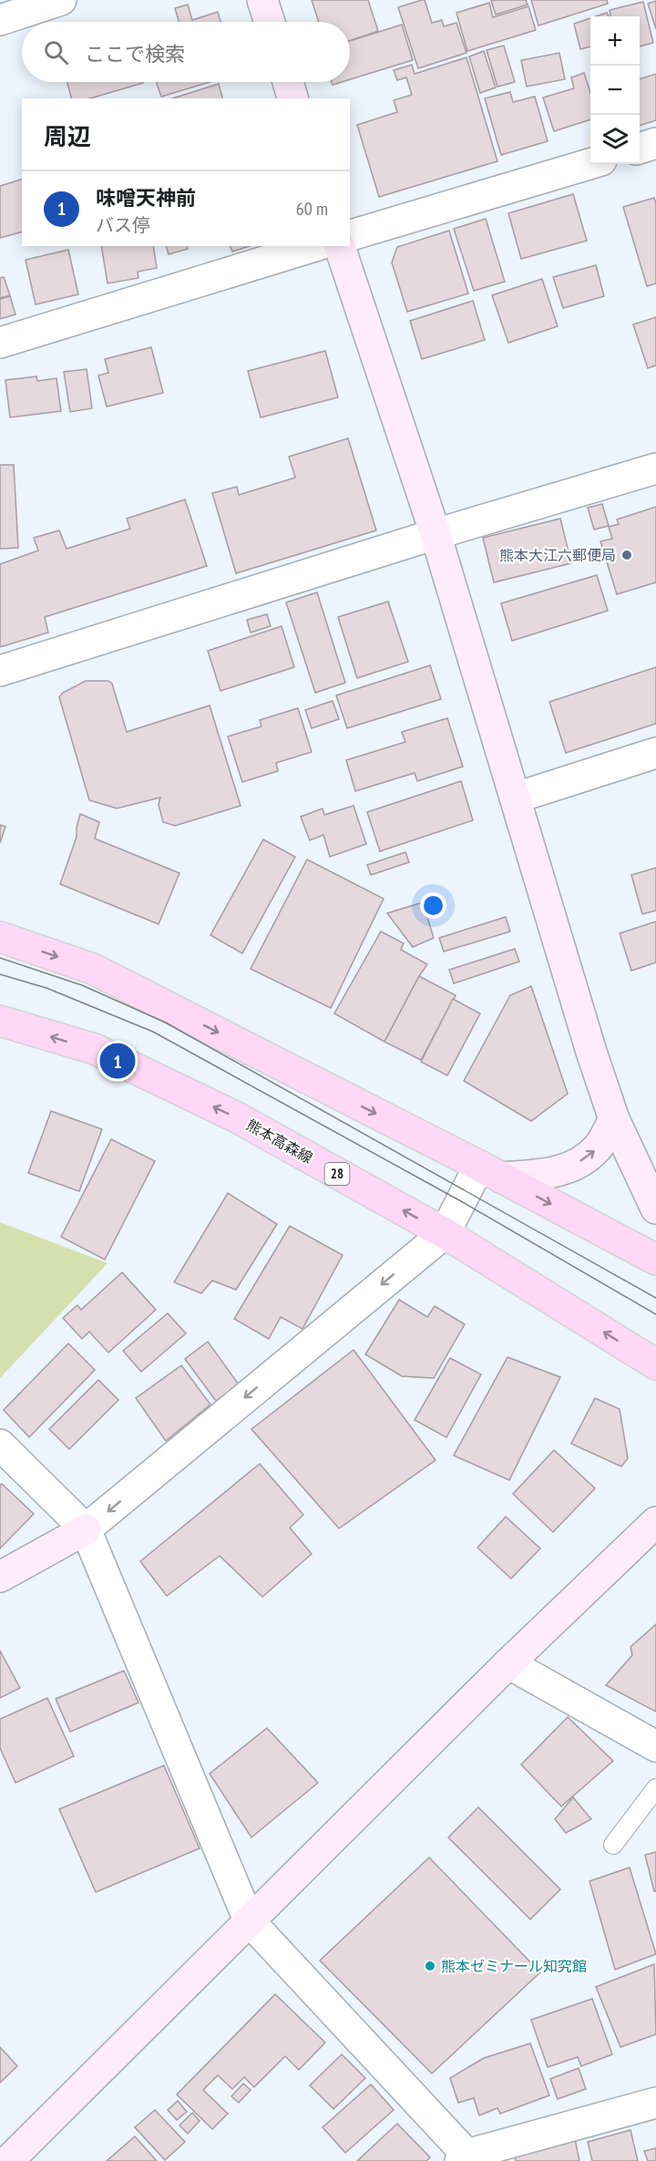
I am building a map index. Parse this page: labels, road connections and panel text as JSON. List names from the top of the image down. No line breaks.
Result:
{"streets":{"main road":["熊本高森線","28"]},"places":["熊本大江六郵便局","熊本ゼミナール知究館"],"page":{"map_buttons":["+","−"],"search":"ここで検索","heading":"周辺","list":[{"mark":"1","name":"味噌天神前","note":"バス停","value":"60 m"}],"pins":"1"}}
